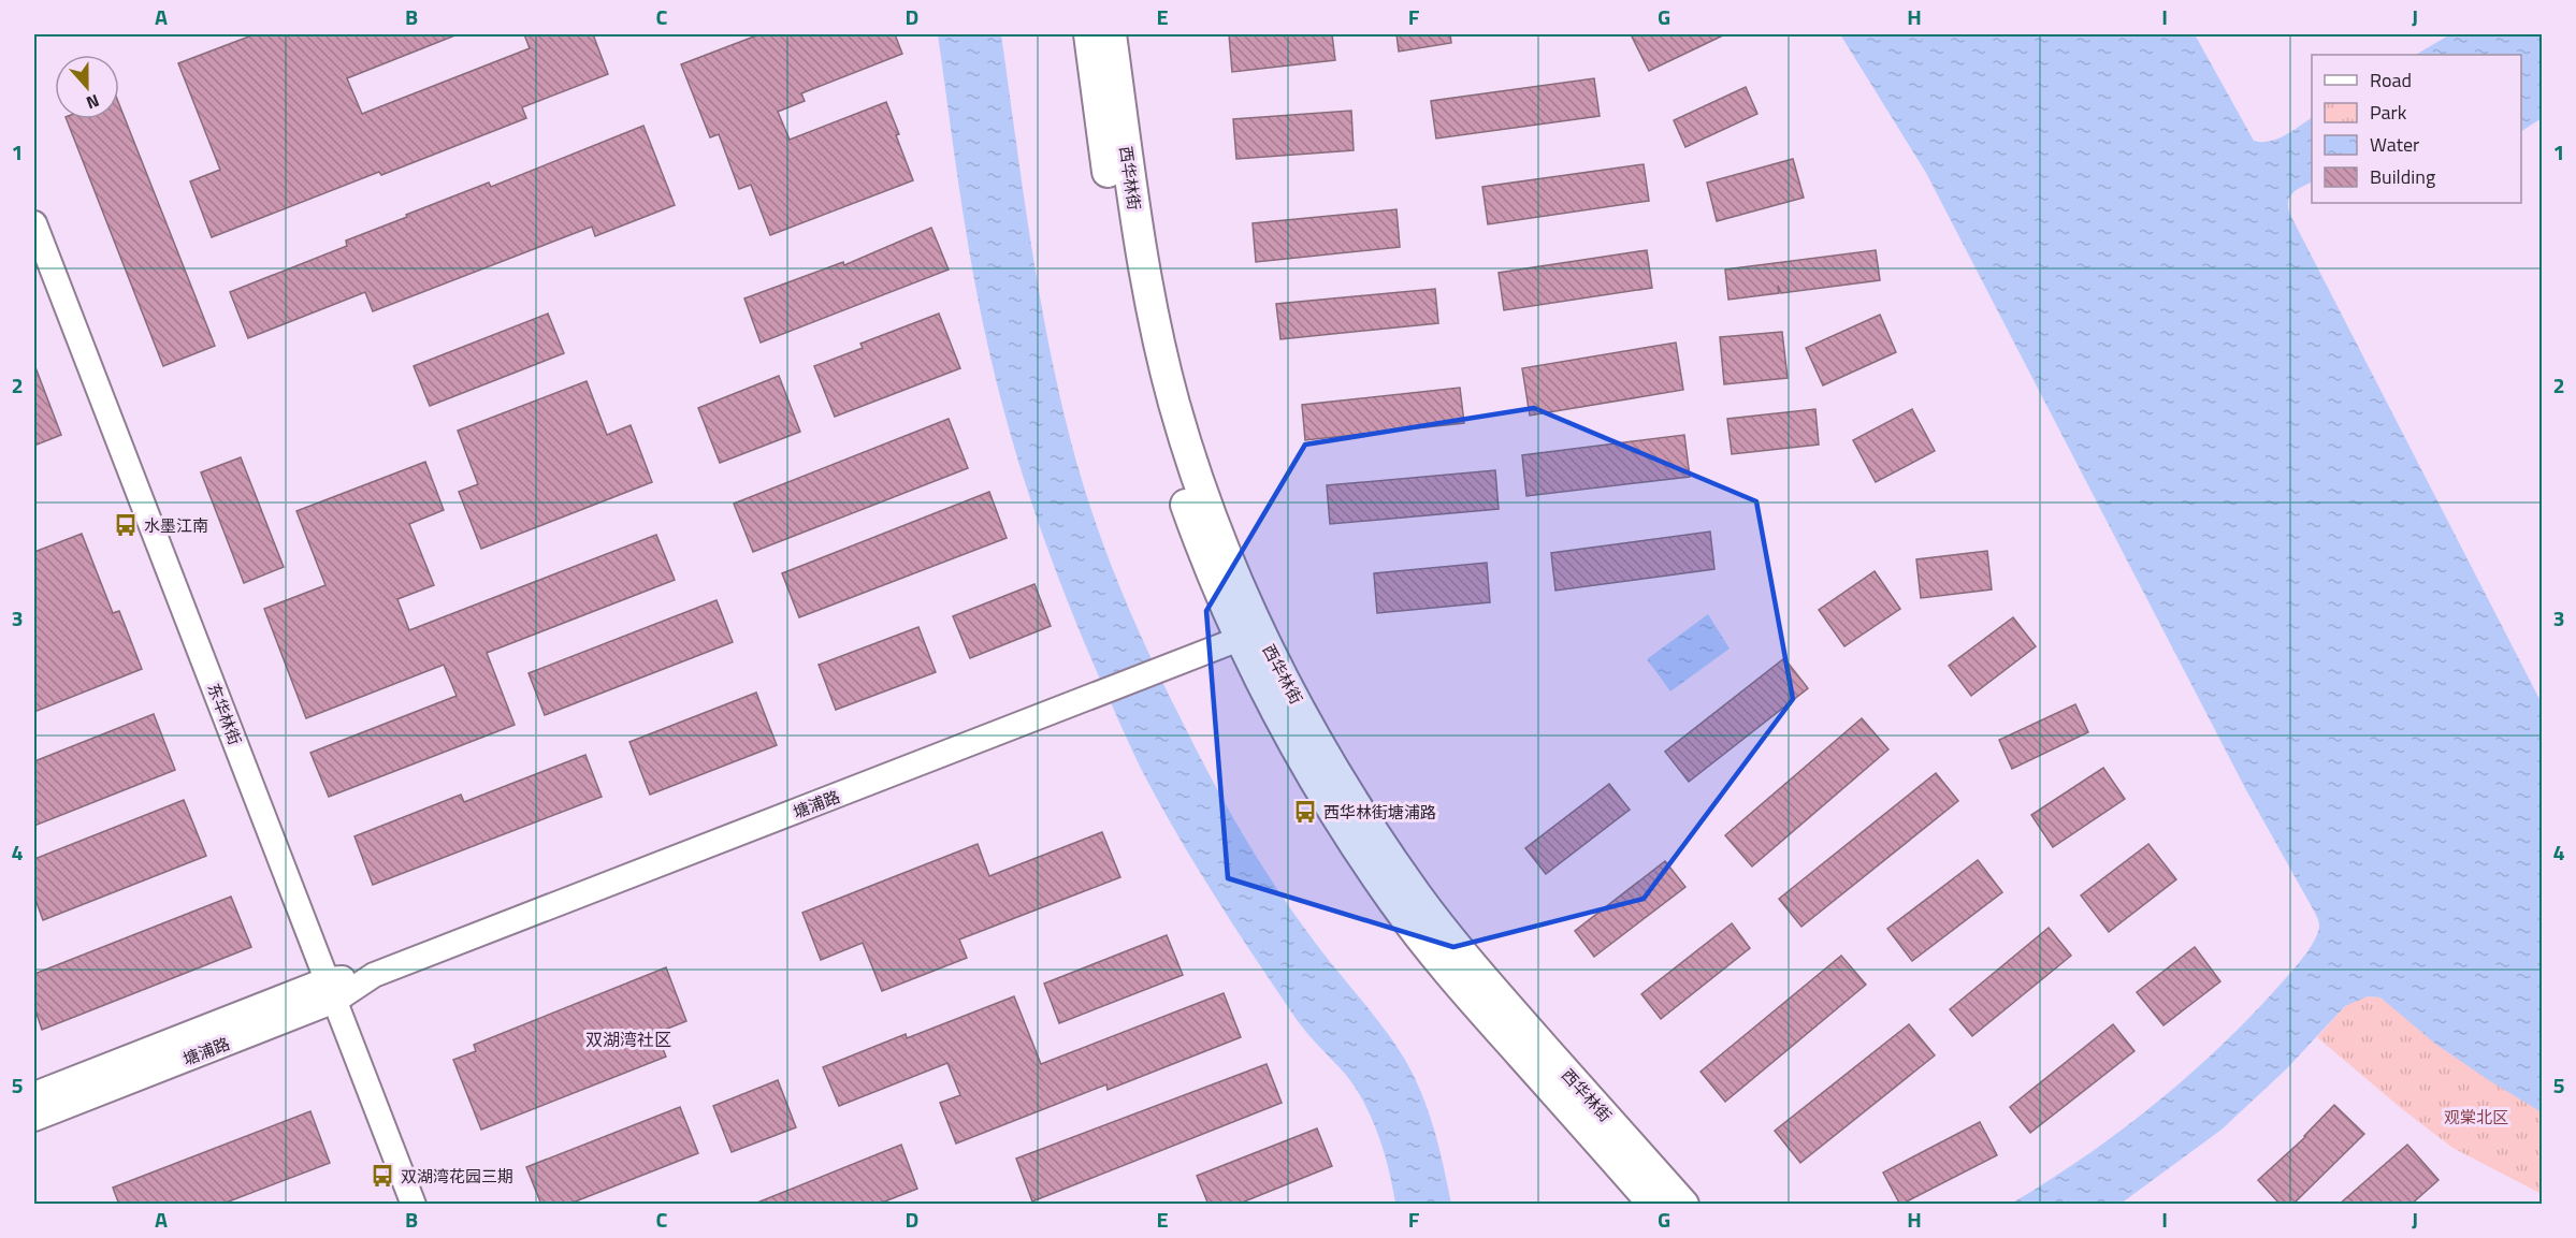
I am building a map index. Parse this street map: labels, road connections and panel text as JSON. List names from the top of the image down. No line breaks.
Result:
{"streets":{"main road":["西华林街"],"street":["东华林街","塘浦路"]},"crossings":[["西华林街","塘浦路"],["东华林街","塘浦路"]],"districts":["双湖湾社区"],"parks":["观棠北区"],"places":{"bus stop":["水墨江南","西华林街塘浦路","双湖湾花园三期"]},"legend":["Road","Park","Water","Building"],"north":"bottom","grid":{"columns":["A","B","C","D","E","F","G","H","I","J"],"rows":["1","2","3","4","5"]}}
